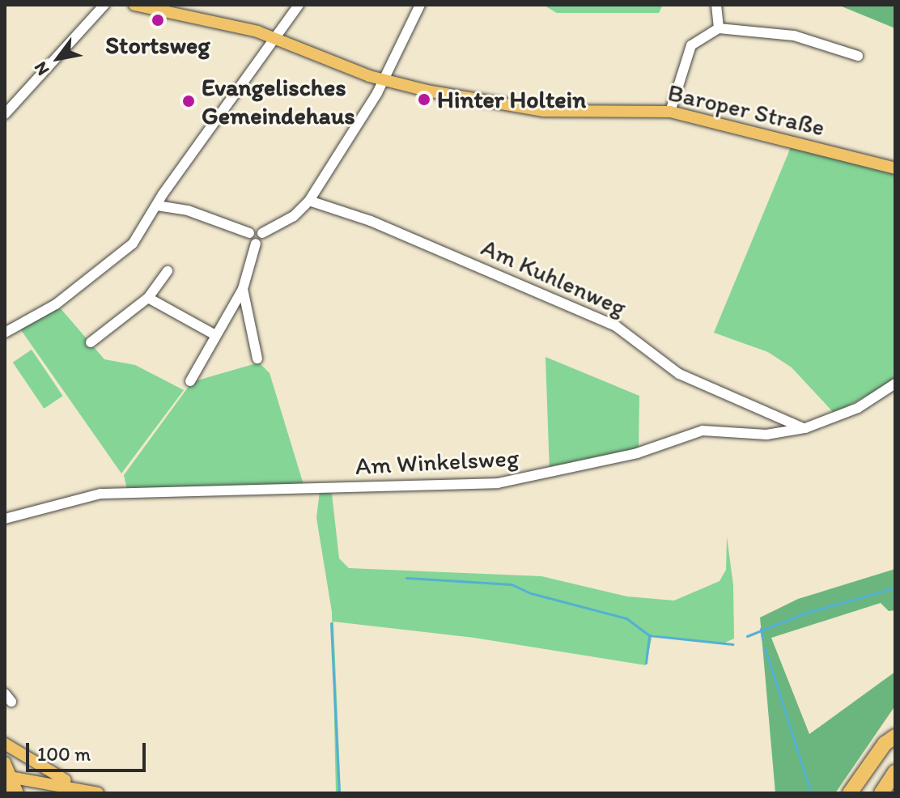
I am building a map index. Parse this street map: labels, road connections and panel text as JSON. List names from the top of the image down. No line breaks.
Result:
{"streets":{"main road":["Baroper Straße"],"street":["Am Kuhlenweg","Am Winkelsweg"]},"crossings":[["Am Kuhlenweg","Am Winkelsweg"]],"places":["Stortsweg","Hinter Holtein","Evangelisches Gemeindehaus"],"scale_bar":"100 m","north":"bottom left"}
